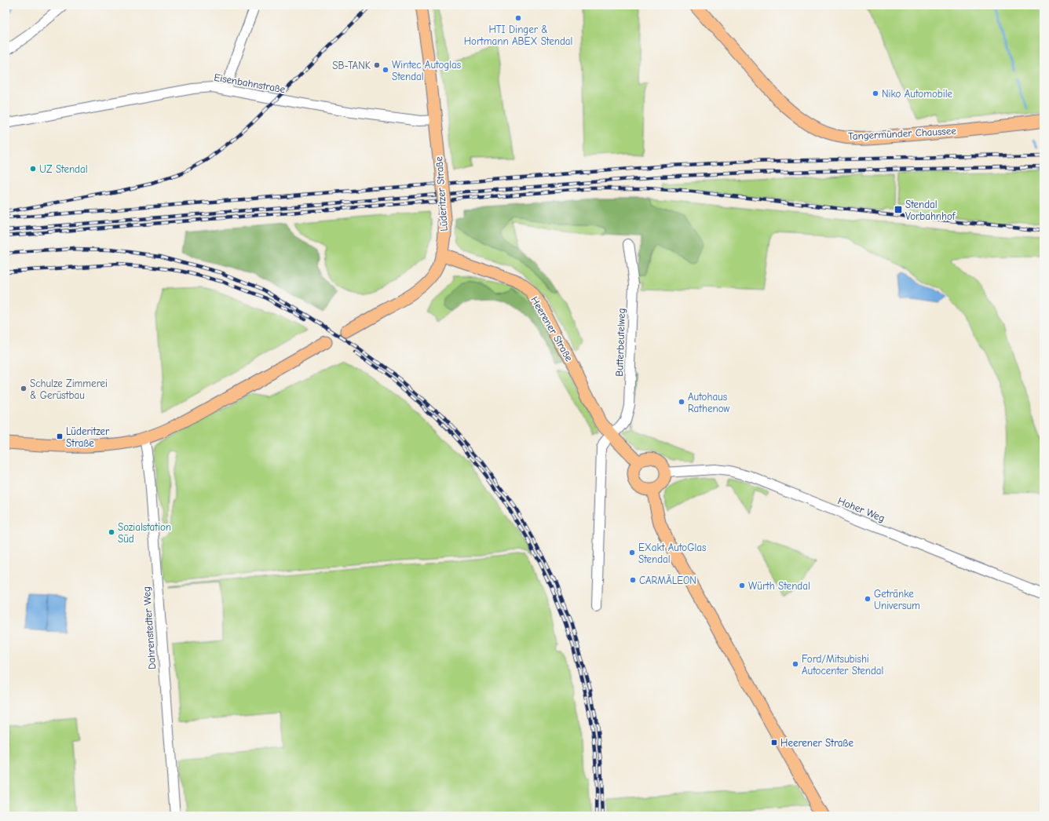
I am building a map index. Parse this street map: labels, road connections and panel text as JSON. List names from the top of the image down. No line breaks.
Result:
{"streets":{"main road":["Tangermünder Chaussee","Lüderitzer Straße","Heerener Straße"],"street":["Eisenbahnstraße","Butterbeutelweg","Hoher Weg","Dahrenstedter Weg"]},"crossings":[["Eisenbahnstraße","Lüderitzer Straße"],["Lüderitzer Straße","Heerener Straße"],["Heerener Straße","Butterbeutelweg"],["Heerener Straße","Hoher Weg"]],"places":{"other":["HTI Dinger & Hortmann ABEX Stendal","SB-TANK","Wintec Autoglas Stendal","Niko Automobile","UZ Stendal","Schulze Zimmerei & Gerüstbau","Autohaus Rathenow","Sozialstation Süd","EXakt AutoGlas Stendal","CARMÄLEON","Würth Stendal","Getränke Universum","Ford/Mitsubishi Autocenter Stendal"],"transit":["Stendal Vorbahnhof","Lüderitzer Straße","Heerener Straße"]}}
